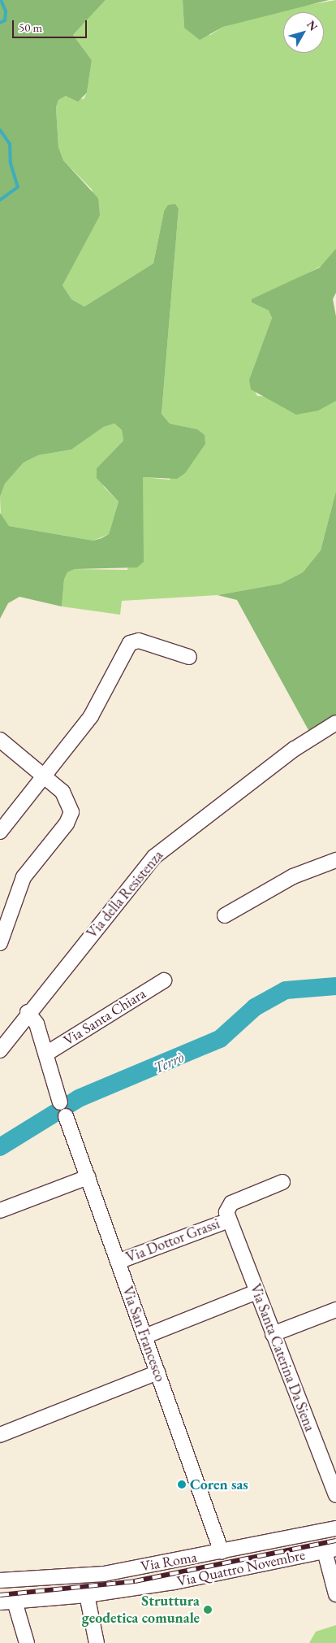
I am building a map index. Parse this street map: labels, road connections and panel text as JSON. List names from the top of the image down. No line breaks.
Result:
{"streets":{"street":["Via della Resistenza","Via Santa Chiara","Via Dottor Grassi","Via San Francesco","Via Santa Caterina Da Siena","Via Roma","Via Quattro Novembre"]},"crossings":[["Via Dottor Grassi","Via San Francesco"],["Via Dottor Grassi","Via Santa Caterina Da Siena"],["Via San Francesco","Via Roma"]],"water":["Terrò"],"places":["Coren sas","Struttura geodetica comunale"],"scale_bar":"50 m","north":"top right"}
